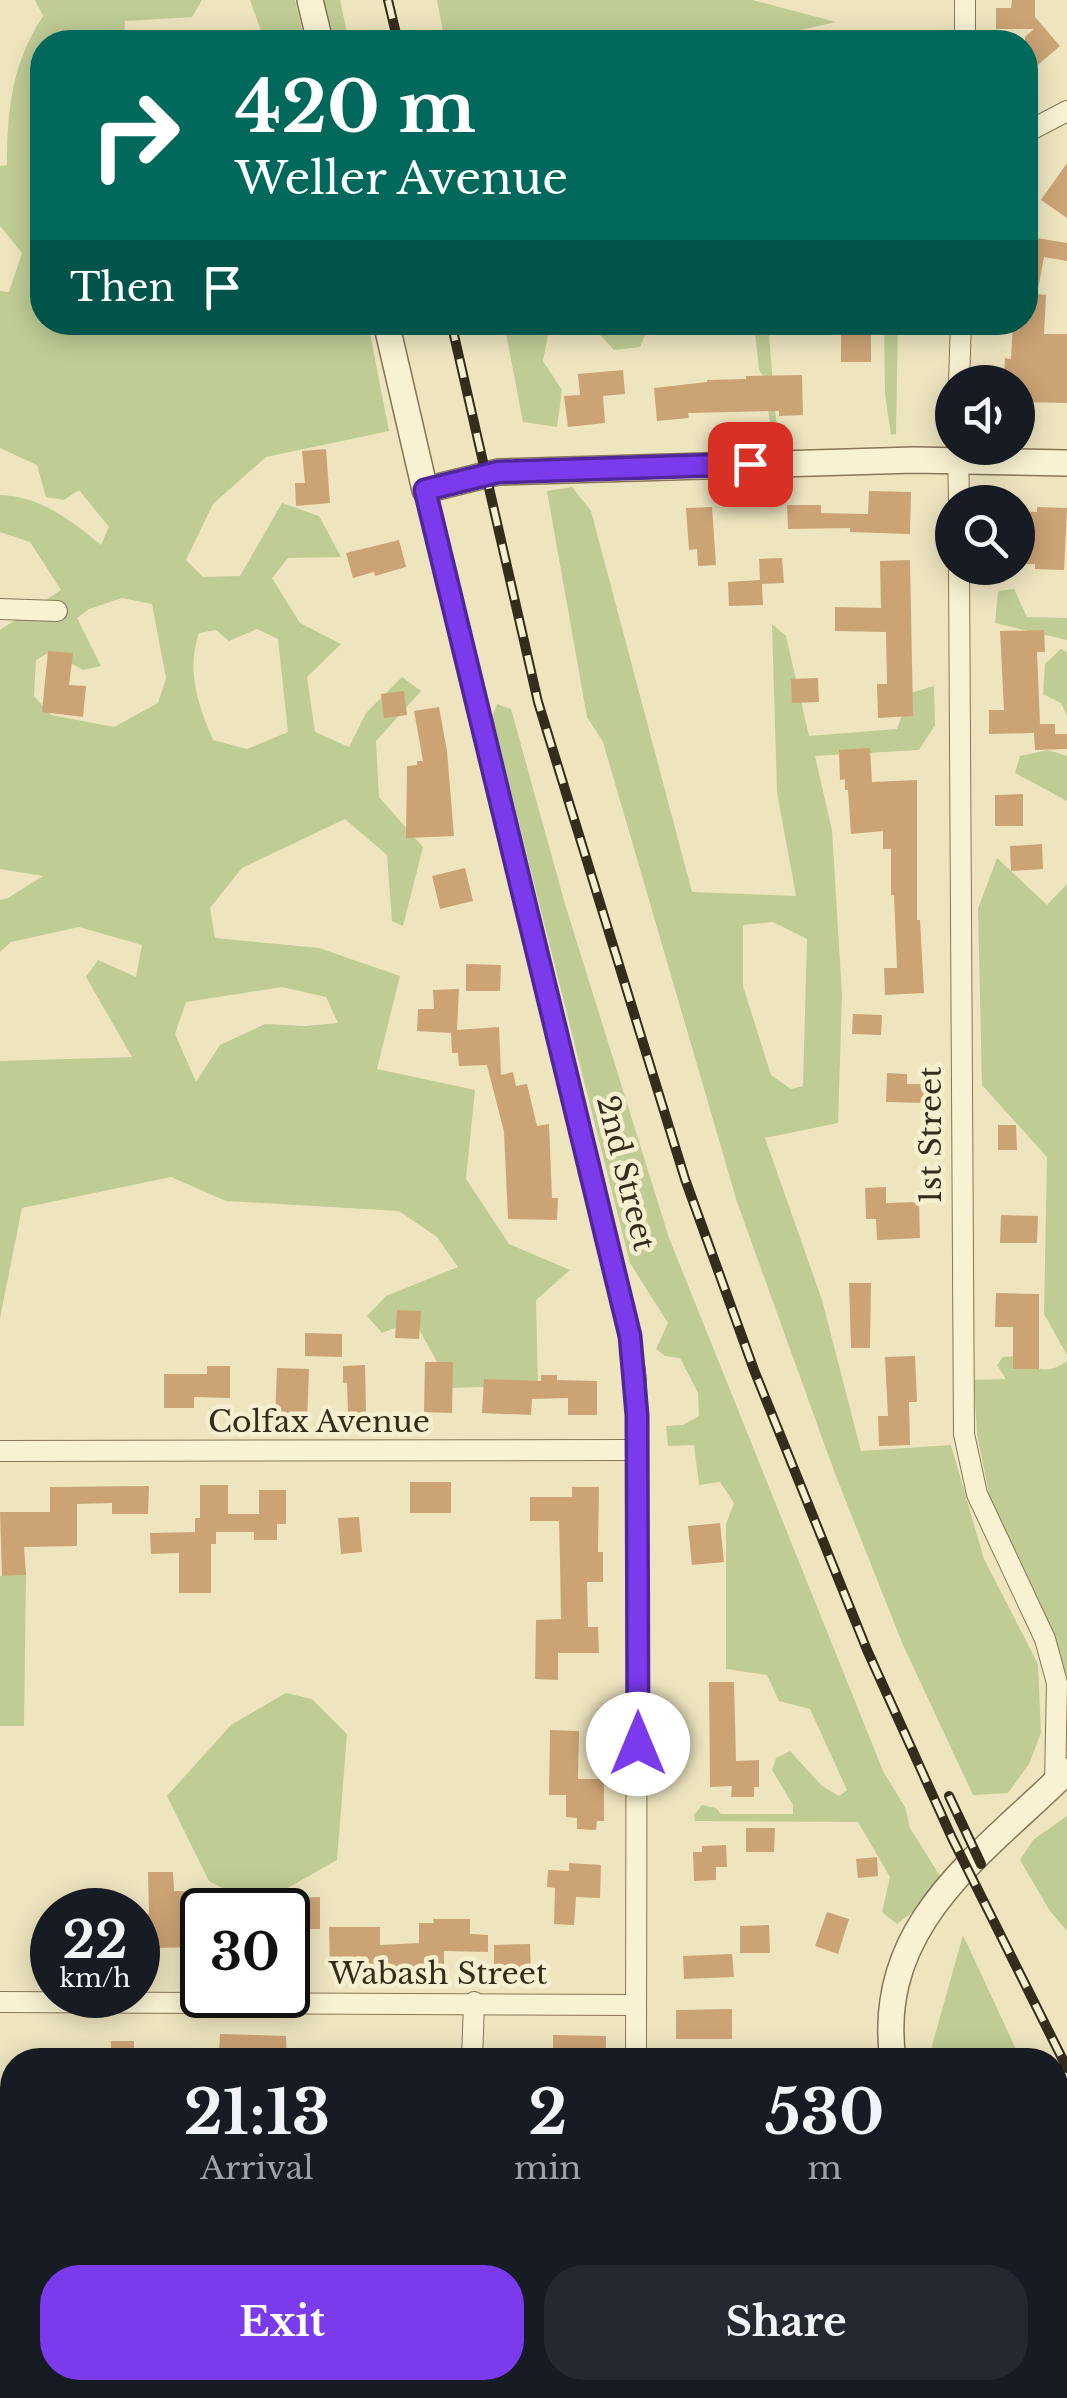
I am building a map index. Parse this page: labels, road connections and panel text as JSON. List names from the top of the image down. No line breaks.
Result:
{"streets":{"street":["1st Street","2nd Street","Colfax Avenue","Wabash Street"]},"crossings":[["2nd Street","Colfax Avenue"],["2nd Street","Wabash Street"]],"page":{"turn":["420 m","Weller Avenue"],"then":"Then","speed":"22 km/h","limit":"30","eta":["21:13","Arrival","2","min","530","m"],"buttons":["Exit","Share"]}}
